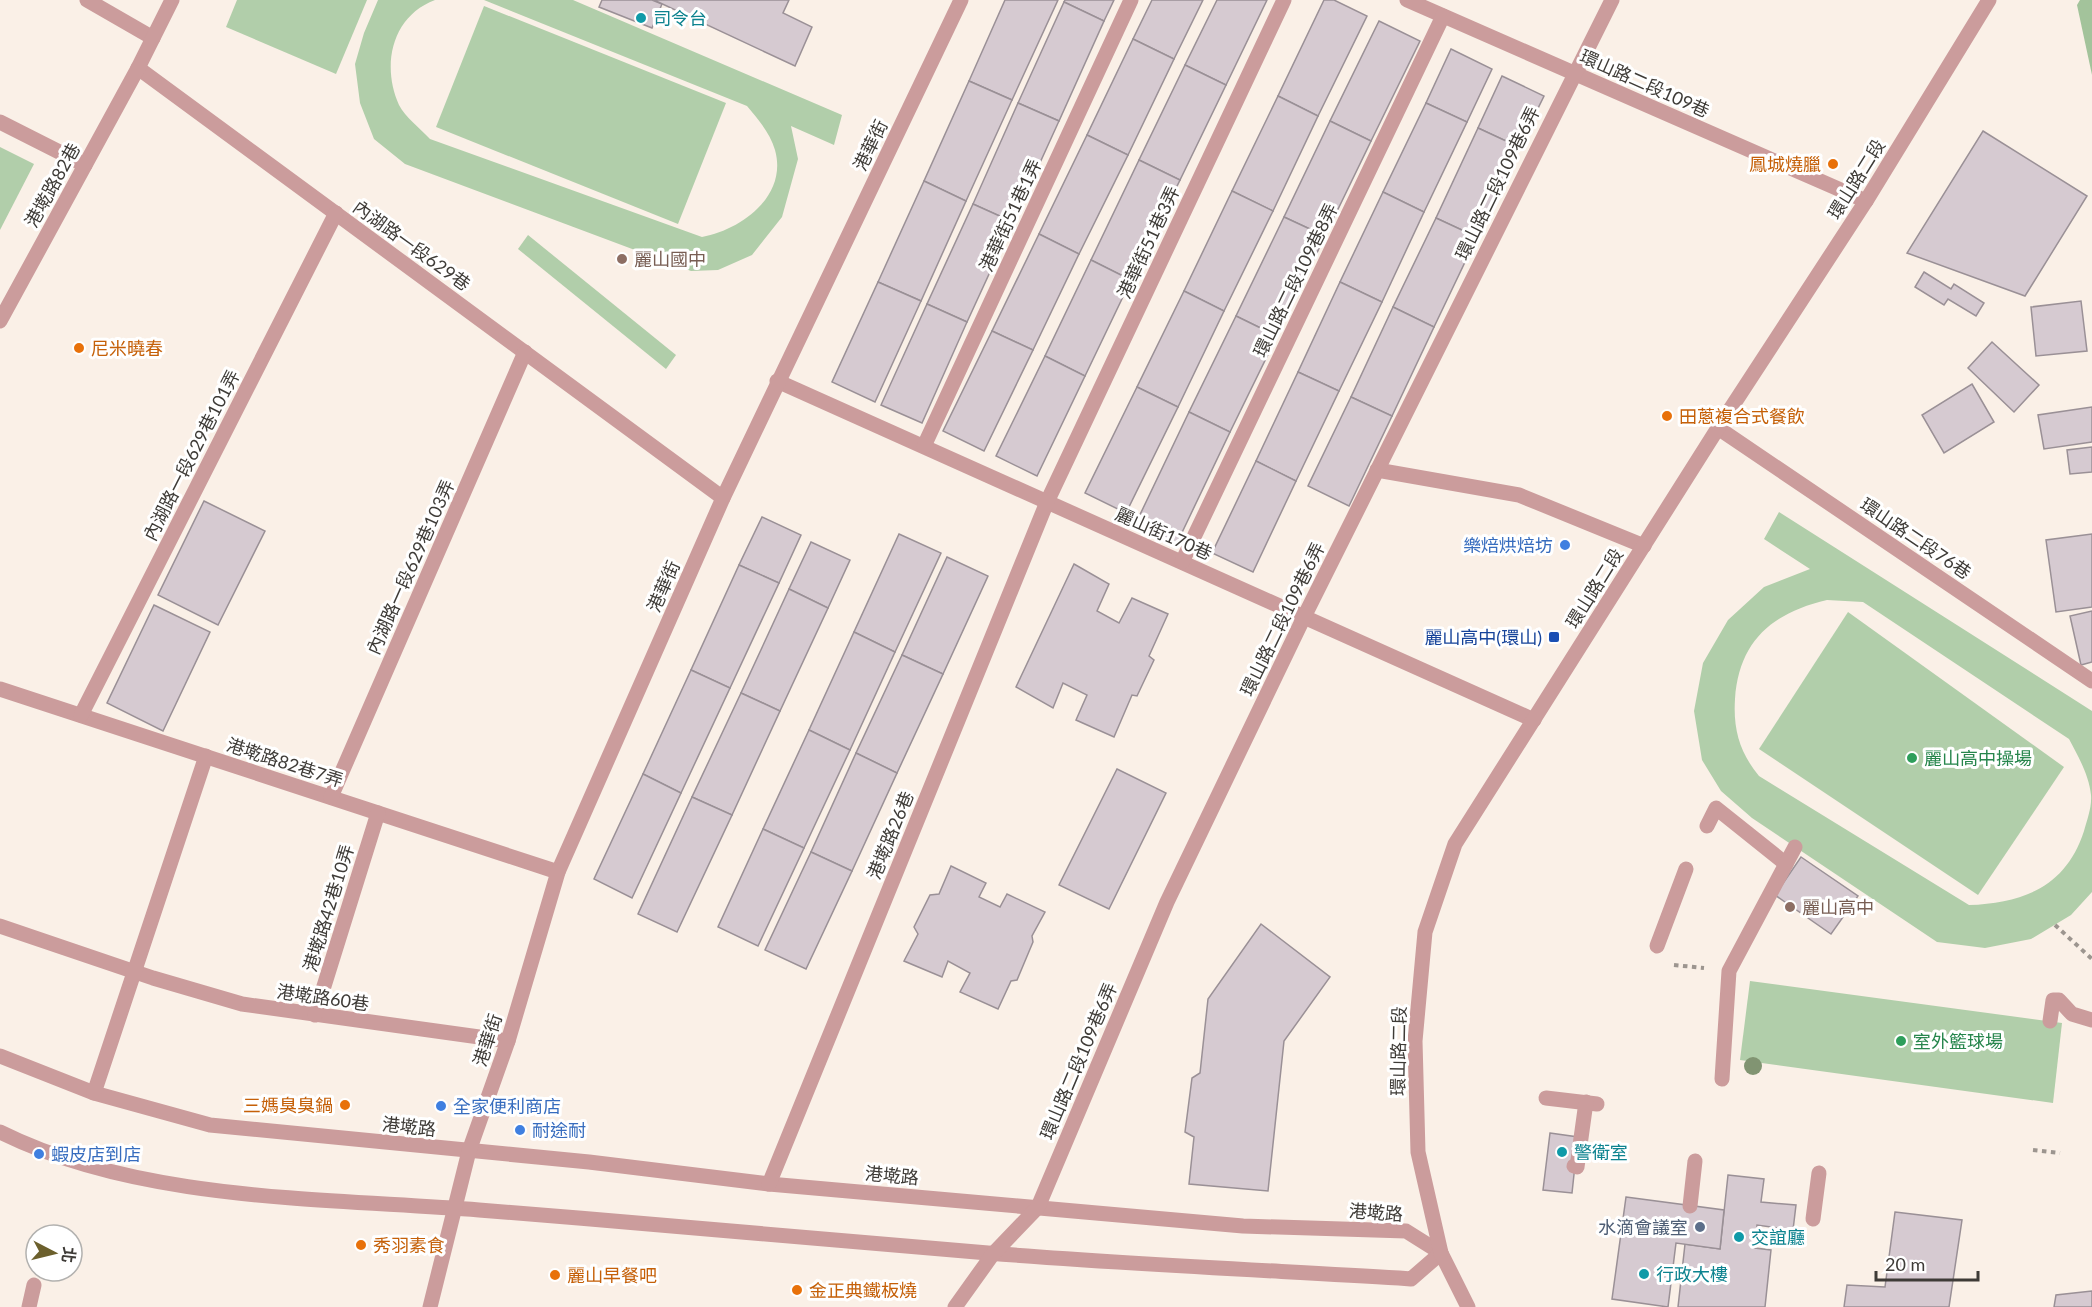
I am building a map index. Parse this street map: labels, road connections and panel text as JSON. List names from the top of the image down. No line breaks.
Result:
{"streets":{"street":["環山路二段109巷","港華街","環山路二段","環山路二段109巷6弄","港墘路82巷","港華街51巷1弄","港華街51巷3弄","內湖路一段629巷","環山路二段109巷8弄","內湖路一段629巷101弄","麗山街170巷","環山路二段76巷","內湖路一段629巷103弄","港墘路82巷7弄","港墘路26巷","港墘路42巷10弄","港墘路60巷","港墘路"]},"crossings":[["環山路二段109巷","環山路二段"],["環山路二段109巷","環山路二段109巷6弄"],["環山路二段109巷","環山路二段109巷8弄"],["港華街","內湖路一段629巷"],["港華街","麗山街170巷"],["港華街","港墘路82巷7弄"],["港華街","港墘路60巷"],["港華街","港墘路"],["環山路二段","麗山街170巷"],["環山路二段","環山路二段76巷"],["環山路二段","港墘路"],["環山路二段109巷6弄","麗山街170巷"],["環山路二段109巷6弄","港墘路"],["港墘路82巷","內湖路一段629巷"],["港華街51巷1弄","麗山街170巷"],["港華街51巷3弄","麗山街170巷"],["港華街51巷3弄","港墘路26巷"],["內湖路一段629巷","內湖路一段629巷101弄"],["內湖路一段629巷","內湖路一段629巷103弄"],["環山路二段109巷8弄","麗山街170巷"],["內湖路一段629巷101弄","港墘路82巷7弄"],["麗山街170巷","港墘路26巷"],["內湖路一段629巷103弄","港墘路82巷7弄"],["港墘路82巷7弄","港墘路42巷10弄"],["港墘路26巷","港墘路"],["港墘路42巷10弄","港墘路60巷"]],"places":{"other":["司令台","鳳城燒臘","麗山國中","尼米曉春","田蔥複合式餐飲","樂焙烘焙坊","麗山高中操場","麗山高中","室外籃球場","三媽臭臭鍋","全家便利商店","耐途耐","警衛室","蝦皮店到店","水滴會議室","交誼廳","秀羽素食","行政大樓","麗山早餐吧","金正典鐵板燒"],"transit":["麗山高中(環山)"]},"scale_bar":"20 m","north":"right"}
